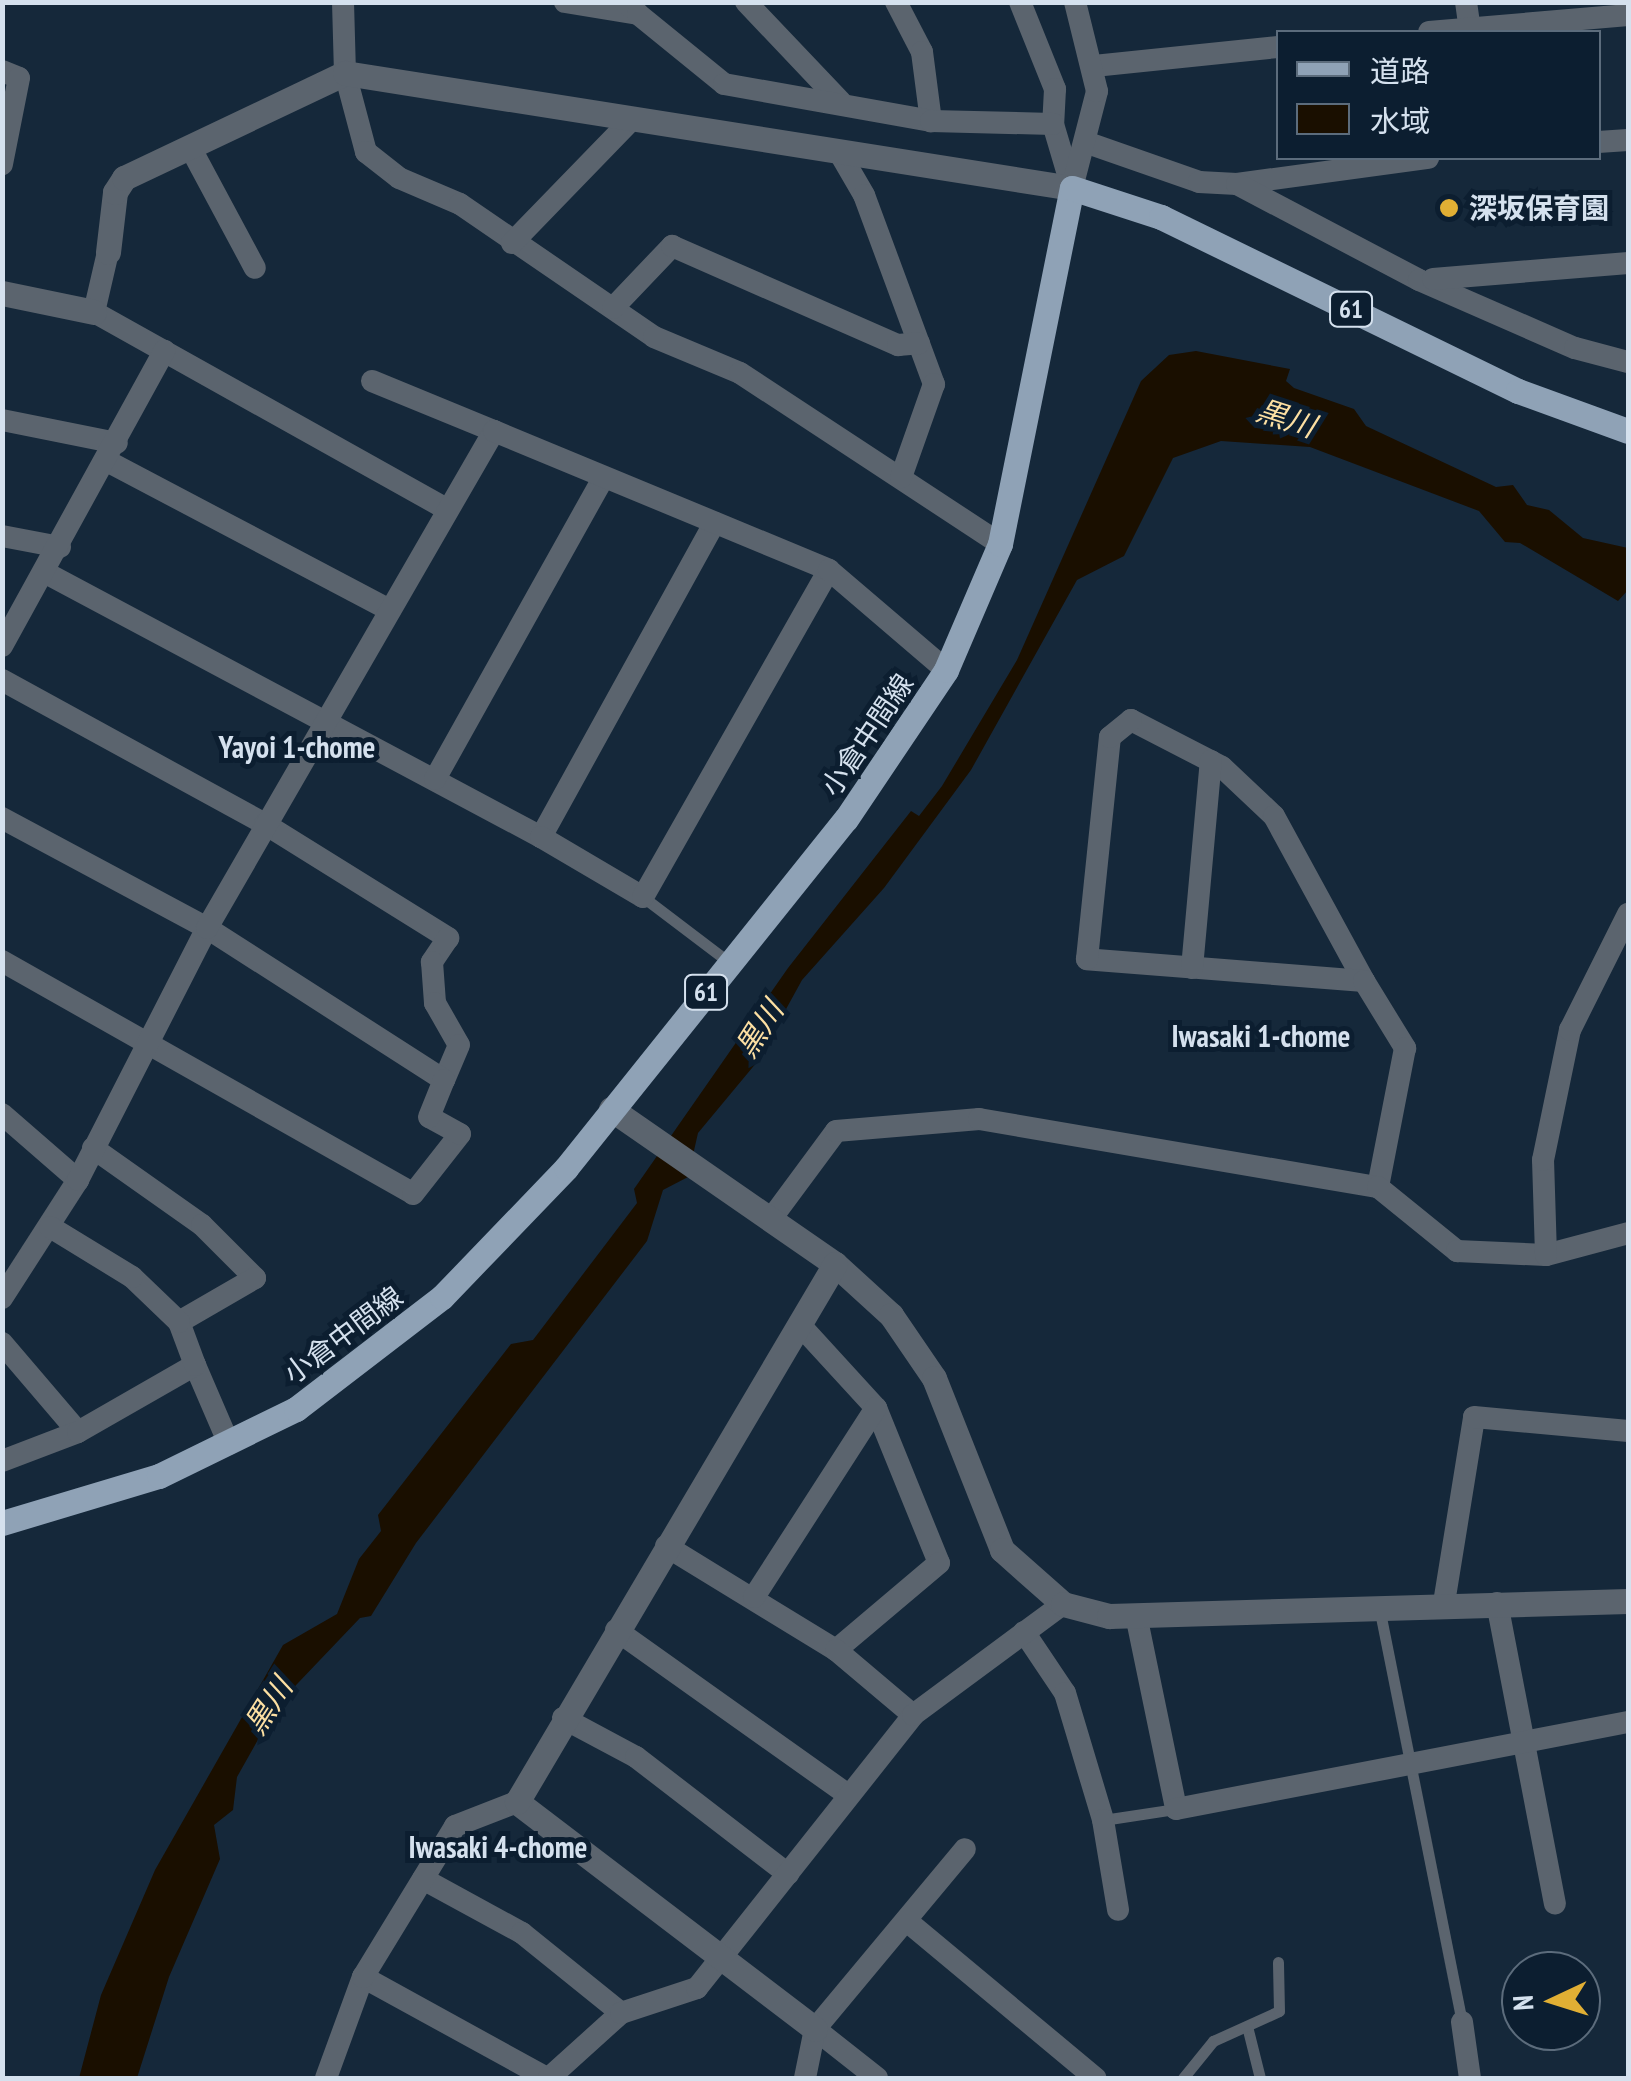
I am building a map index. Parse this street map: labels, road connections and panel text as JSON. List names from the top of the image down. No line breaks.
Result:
{"streets":{"main road":["61","小倉中間線"]},"crossings":[["61","小倉中間線"]],"districts":["Yayoi 1-chome","Iwasaki 1-chome","Iwasaki 4-chome"],"water":["黒川"],"places":["深坂保育園"],"legend":["道路","水域"],"north":"left"}
